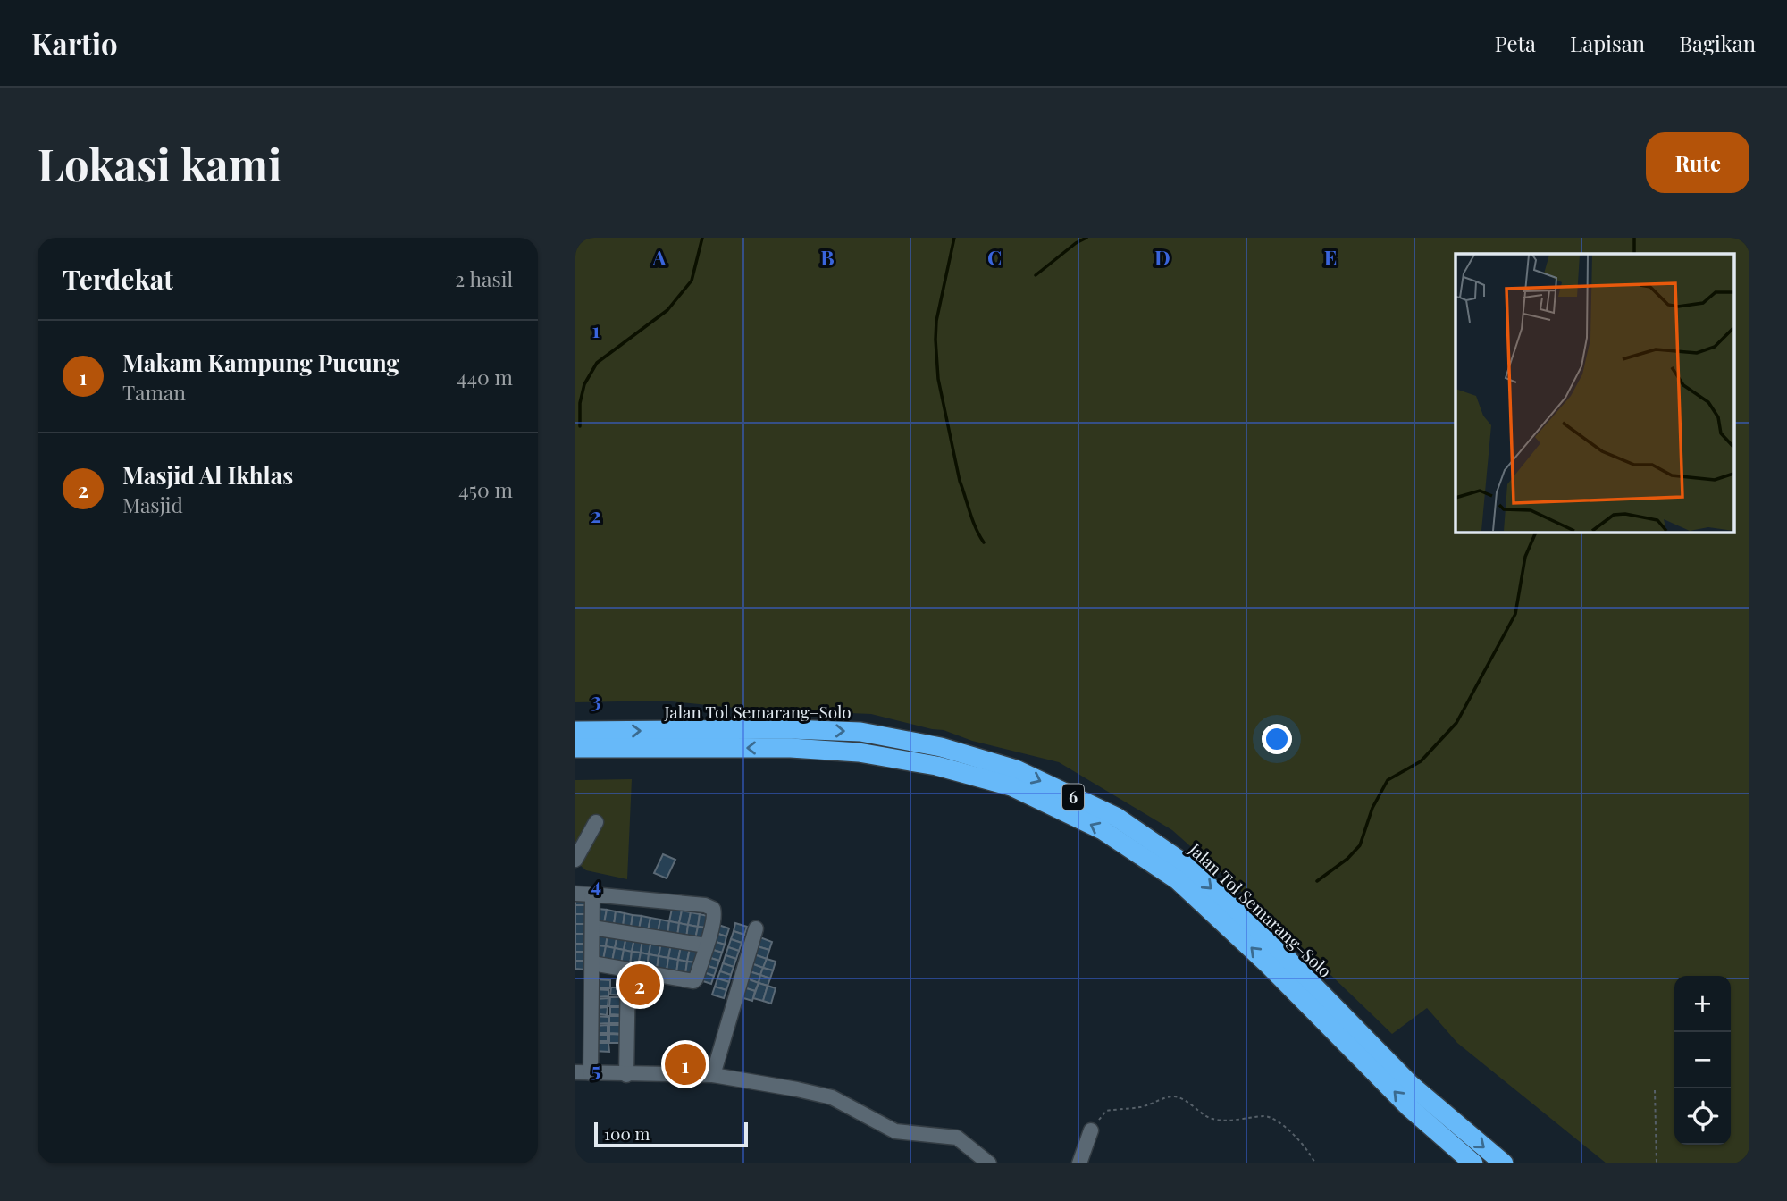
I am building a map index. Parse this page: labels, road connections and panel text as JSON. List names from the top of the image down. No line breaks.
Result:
{"streets":{"highway":["Jalan Tol Semarang–Solo","6"]},"scale_bar":"100 m","page":{"header":"Kartio","nav":["Peta","Lapisan","Bagikan"],"buttons":"Rute","title":"Lokasi kami","heading":["Terdekat","2 hasil"],"list":[{"mark":"1","name":"Makam Kampung Pucung","note":"Taman","value":"440 m"},{"mark":"2","name":"Masjid Al Ikhlas","note":"Masjid","value":"450 m"}],"pins":["2","1"],"map_buttons":["+","−"],"scale":"100 m"},"grid":{"columns":["A","B","C","D","E"],"rows":["1","2","3","4","5"]}}
